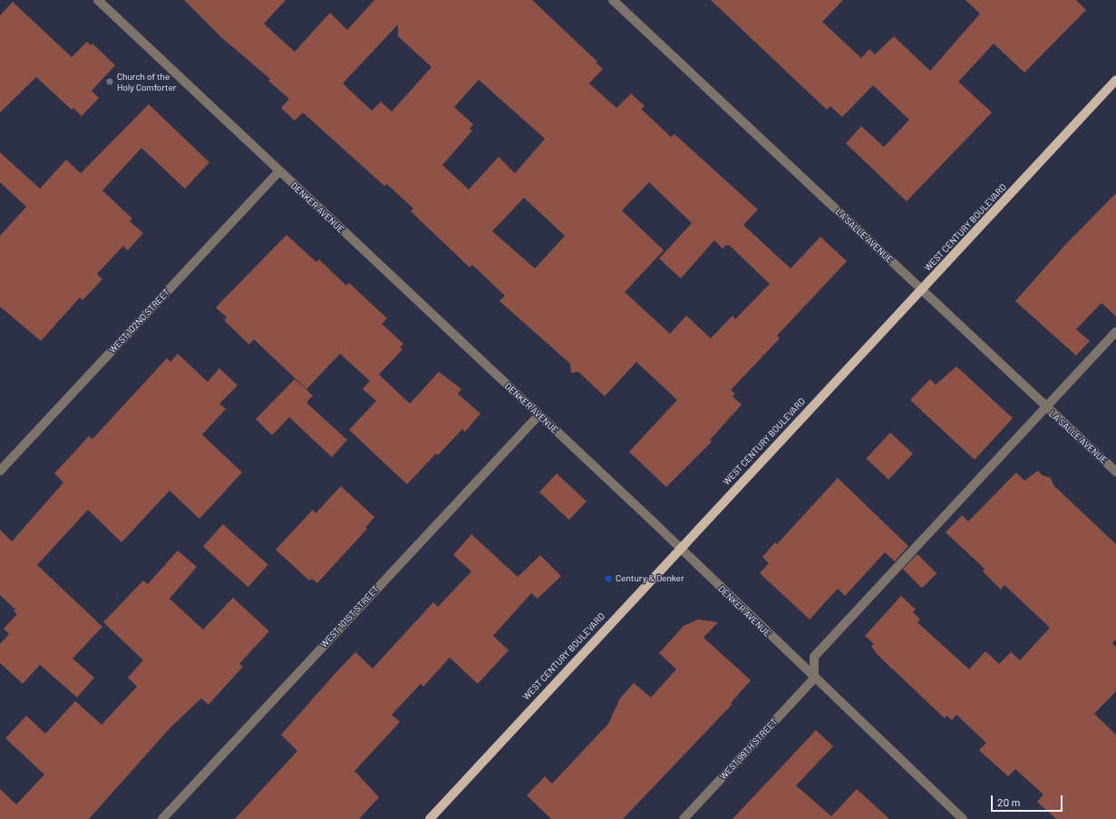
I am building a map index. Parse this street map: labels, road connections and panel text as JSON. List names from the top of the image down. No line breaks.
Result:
{"streets":{"main road":["WEST CENTURY BOULEVARD"],"street":["DENKER AVENUE","LA SALLE AVENUE","WEST 102ND STREET","WEST 101ST STREET","WEST 99TH STREET"]},"crossings":[["DENKER AVENUE","WEST CENTURY BOULEVARD"],["DENKER AVENUE","WEST 102ND STREET"],["DENKER AVENUE","WEST 101ST STREET"],["DENKER AVENUE","WEST 99TH STREET"],["WEST CENTURY BOULEVARD","LA SALLE AVENUE"]],"places":["Church of the Holy Comforter","Century & Denker"],"scale_bar":"20 m"}
